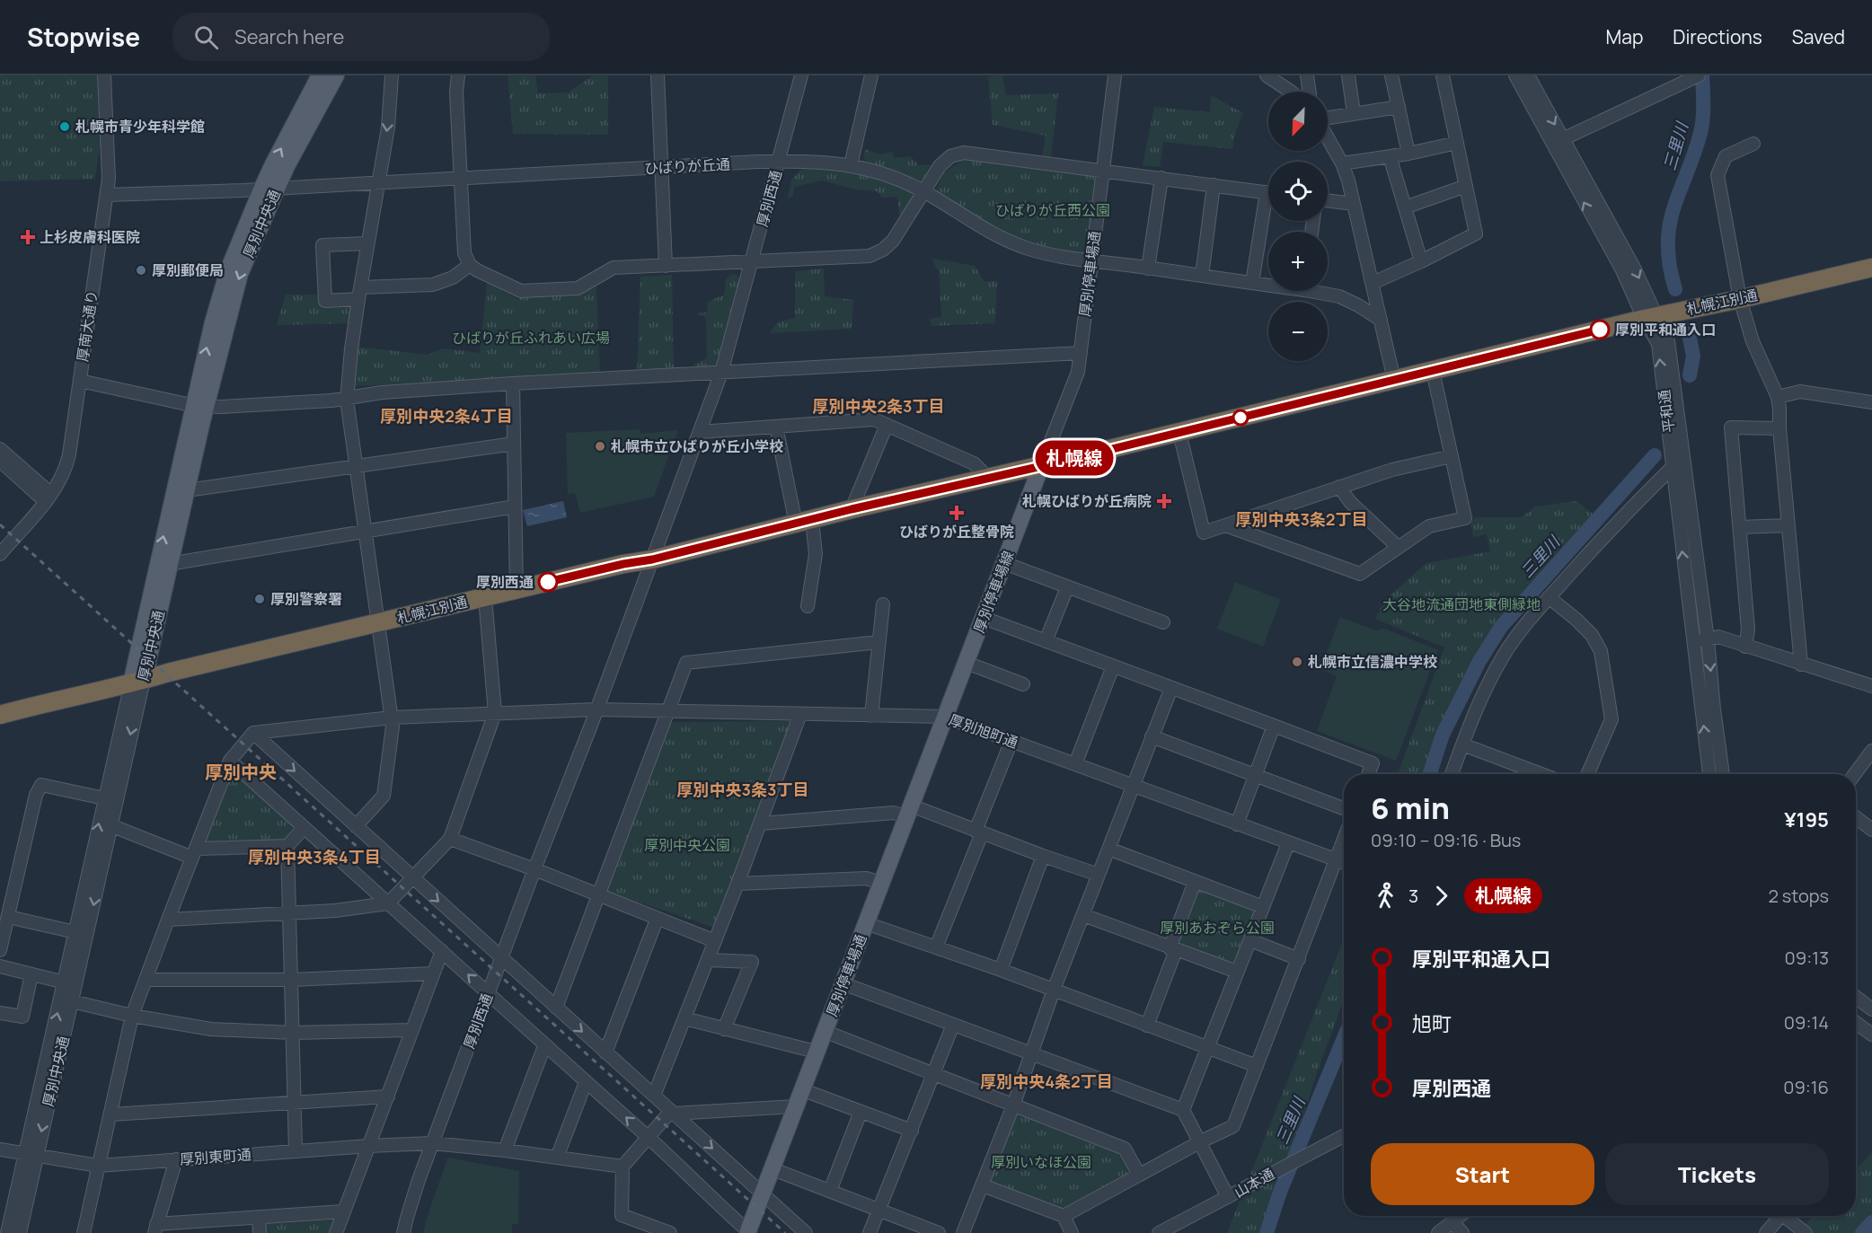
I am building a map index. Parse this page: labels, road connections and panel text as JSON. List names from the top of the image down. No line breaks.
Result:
{"streets":{"highway":["札幌江別通"],"main road":["厚別中央通","厚別停車場通","厚別停車場線"],"street":["ひばりが丘通","厚別西通","厚南大通り","平和通","厚別旭町通","厚別東町通","山本通"]},"crossings":[["ひばりが丘通","厚別西通"],["ひばりが丘通","厚別中央通"],["ひばりが丘通","厚別停車場通"],["ひばりが丘通","厚南大通り"],["厚別西通","札幌江別通"],["厚別西通","厚別旭町通"],["厚別西通","厚別東町通"],["厚別中央通","札幌江別通"],["厚別中央通","厚別東町通"],["厚別停車場通","札幌江別通"],["厚別停車場通","厚別停車場線"],["厚別停車場通","厚別旭町通"],["札幌江別通","平和通"],["札幌江別通","厚別停車場線"],["厚別停車場線","厚別旭町通"]],"districts":["厚別中央2条3丁目","厚別中央2条4丁目","厚別中央3条2丁目","厚別中央","厚別中央3条3丁目","厚別中央3条4丁目","厚別中央4条2丁目"],"water":["三里川"],"parks":["ひばりが丘西公園","ひばりが丘ふれあい広場","大谷地流通団地東側緑地","厚別中央公園","厚別あおぞら公園","厚別いなほ公園"],"places":{"other":["札幌市青少年科学館","厚別郵便局","厚別平和通入口","札幌市立ひばりが丘小学校","厚別西通","厚別警察署","札幌市立信濃中学校"],"health":["上杉皮膚科医院","札幌ひばりが丘病院","ひばりが丘整骨院"]},"lines":["bus line 札幌線"],"north":"bottom left","page":{"header":"Stopwise","search":"Search here","nav":["Map","Directions","Saved"],"on_map":"札幌線","map_buttons":["+","−"],"heading":["6 min","09:10 – 09:16 · Bus","¥195"],"legs":["3","札幌線","2 stops"],"list":[{"name":"厚別平和通入口","value":"09:13"},{"name":"旭町","value":"09:14"},{"name":"厚別西通","value":"09:16"}],"buttons":["Start","Tickets"]}}
